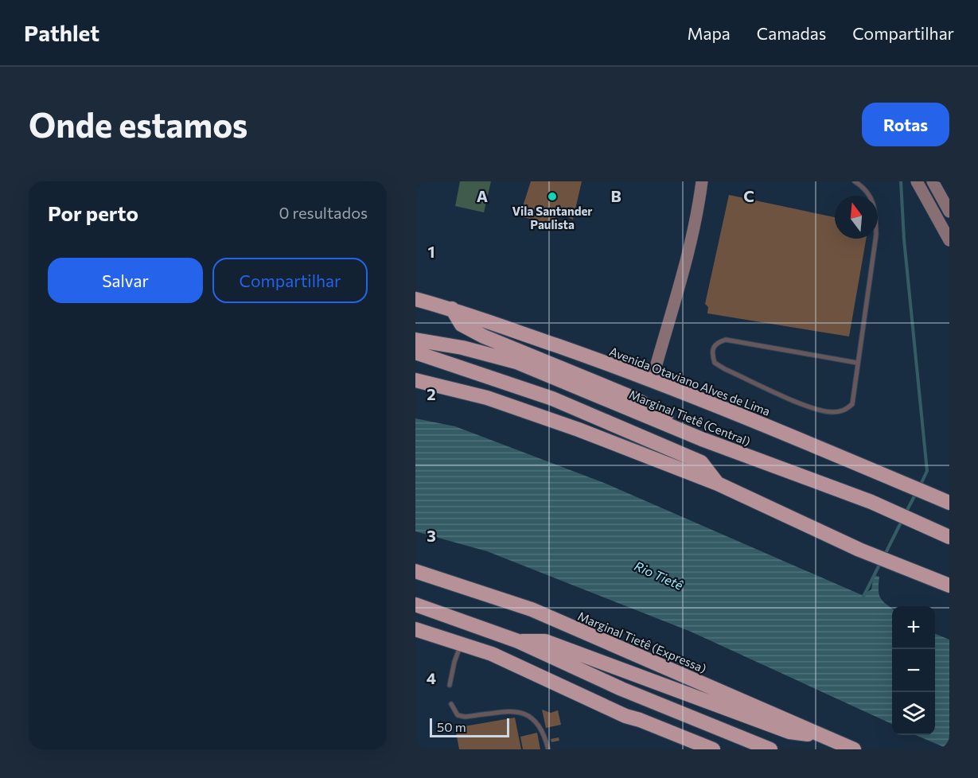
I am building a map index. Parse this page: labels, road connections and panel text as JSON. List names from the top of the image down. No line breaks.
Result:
{"streets":{"highway":["Avenida Otaviano Alves de Lima","Marginal Tietê (Central)","Marginal Tietê (Expressa)"]},"water":["Rio Tietê"],"places":["Vila Santander Paulista"],"scale_bar":"50 m","north":"top","page":{"header":"Pathlet","nav":["Mapa","Camadas","Compartilhar"],"buttons":["Rotas",["Salvar","Compartilhar"]],"title":"Onde estamos","heading":["Por perto","0 resultados"],"map_buttons":["+","−"],"scale":"50 m"},"grid":{"columns":["A","B","C"],"rows":["1","2","3","4"]}}
